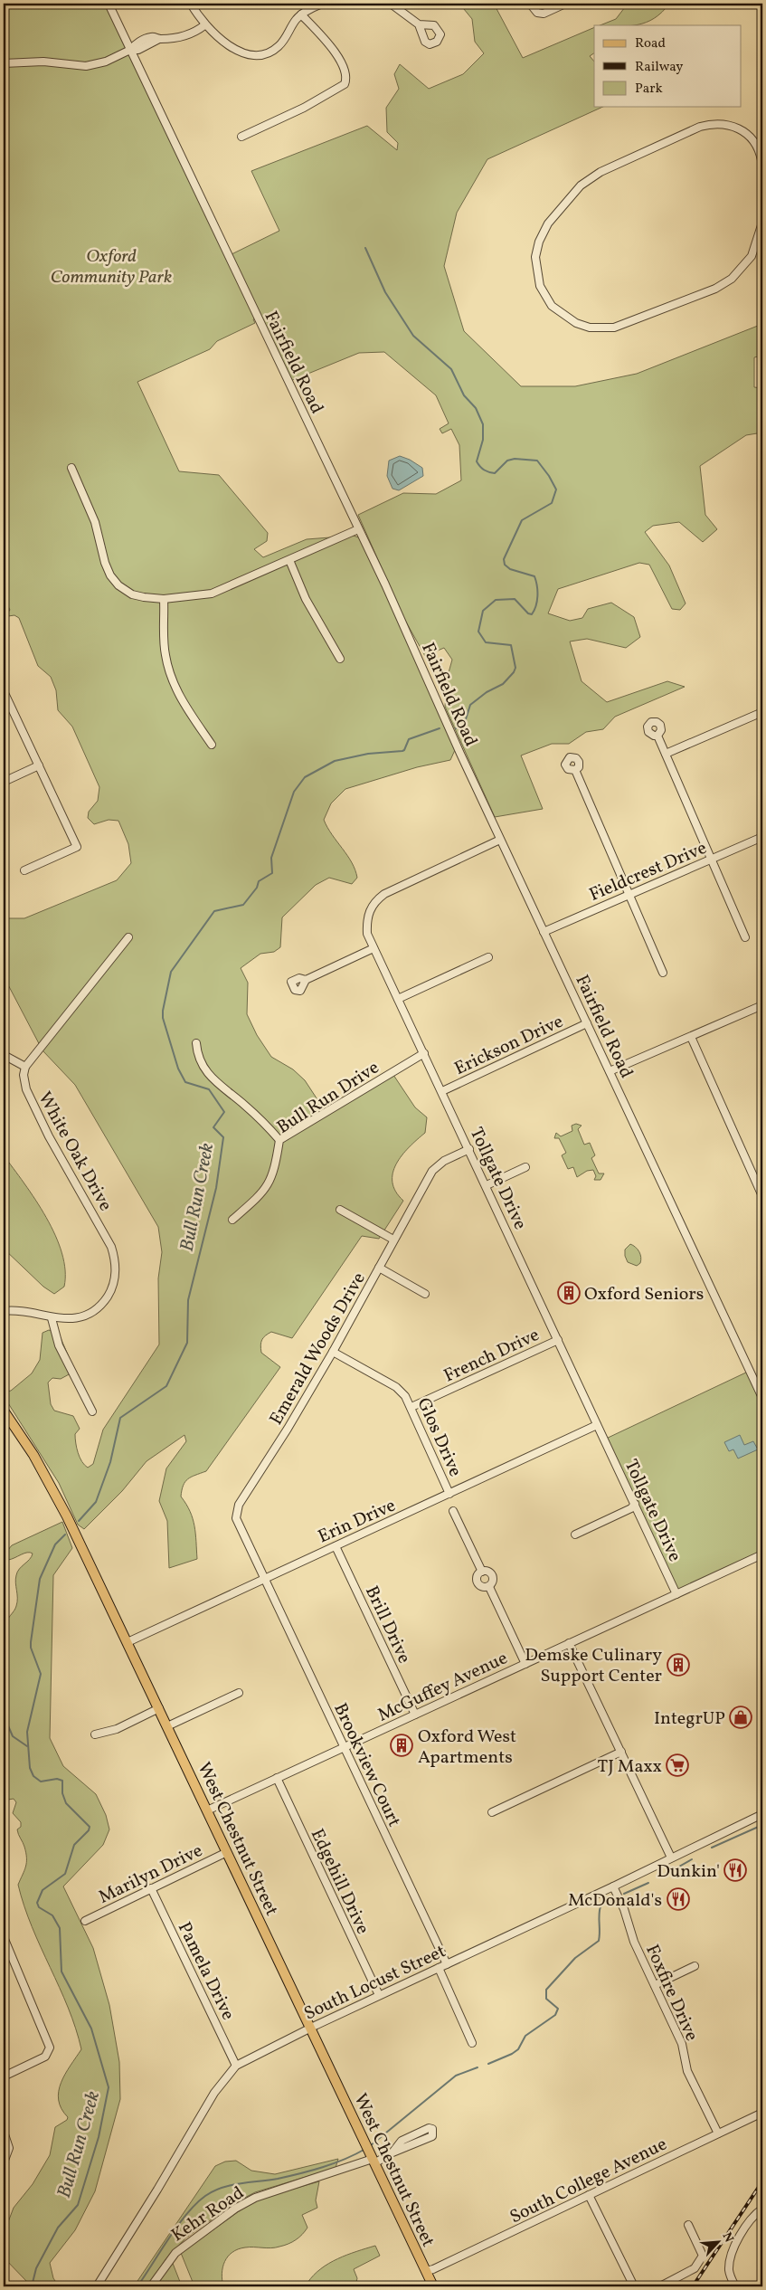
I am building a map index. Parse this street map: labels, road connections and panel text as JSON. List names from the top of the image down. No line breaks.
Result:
{"streets":{"main road":["West Chestnut Street"],"street":["Fairfield Road","Fieldcrest Drive","Erickson Drive","Bull Run Drive","White Oak Drive","Tollgate Drive","Emerald Woods Drive","French Drive","Glos Drive","Erin Drive","Brill Drive","McGuffey Avenue","Brookview Court","Marilyn Drive","Edgehill Drive","Pamela Drive","South Locust Street","Foxfire Drive","South College Avenue","Kehr Road"]},"crossings":[["Fairfield Road","Fieldcrest Drive"],["Fairfield Road","Erickson Drive"],["Fairfield Road","Tollgate Drive"],["Erickson Drive","Tollgate Drive"],["Bull Run Drive","Tollgate Drive"],["Tollgate Drive","Emerald Woods Drive"],["Tollgate Drive","French Drive"],["Tollgate Drive","Erin Drive"],["Tollgate Drive","McGuffey Avenue"],["Emerald Woods Drive","Glos Drive"],["Emerald Woods Drive","Erin Drive"],["Emerald Woods Drive","Brookview Court"],["French Drive","Glos Drive"],["Glos Drive","Erin Drive"],["Erin Drive","Brill Drive"],["Erin Drive","Brookview Court"],["Erin Drive","West Chestnut Street"],["Brill Drive","McGuffey Avenue"],["McGuffey Avenue","Brookview Court"],["McGuffey Avenue","West Chestnut Street"],["McGuffey Avenue","Edgehill Drive"],["Brookview Court","South Locust Street"],["West Chestnut Street","Marilyn Drive"],["West Chestnut Street","South Locust Street"],["West Chestnut Street","South College Avenue"],["West Chestnut Street","Kehr Road"],["Marilyn Drive","Pamela Drive"],["Edgehill Drive","South Locust Street"],["Pamela Drive","South Locust Street"],["South Locust Street","Foxfire Drive"],["Foxfire Drive","South College Avenue"]],"water":["Bull Run Creek"],"parks":["Oxford Community Park"],"places":{"building":["Oxford Seniors","Demske Culinary Support Center","Oxford West Apartments"],"shop":["IntegrUP"],"supermarket":["TJ Maxx"],"restaurant":["Dunkin'","McDonald's"]},"legend":["Road","Railway","Park"],"north":"top right"}
